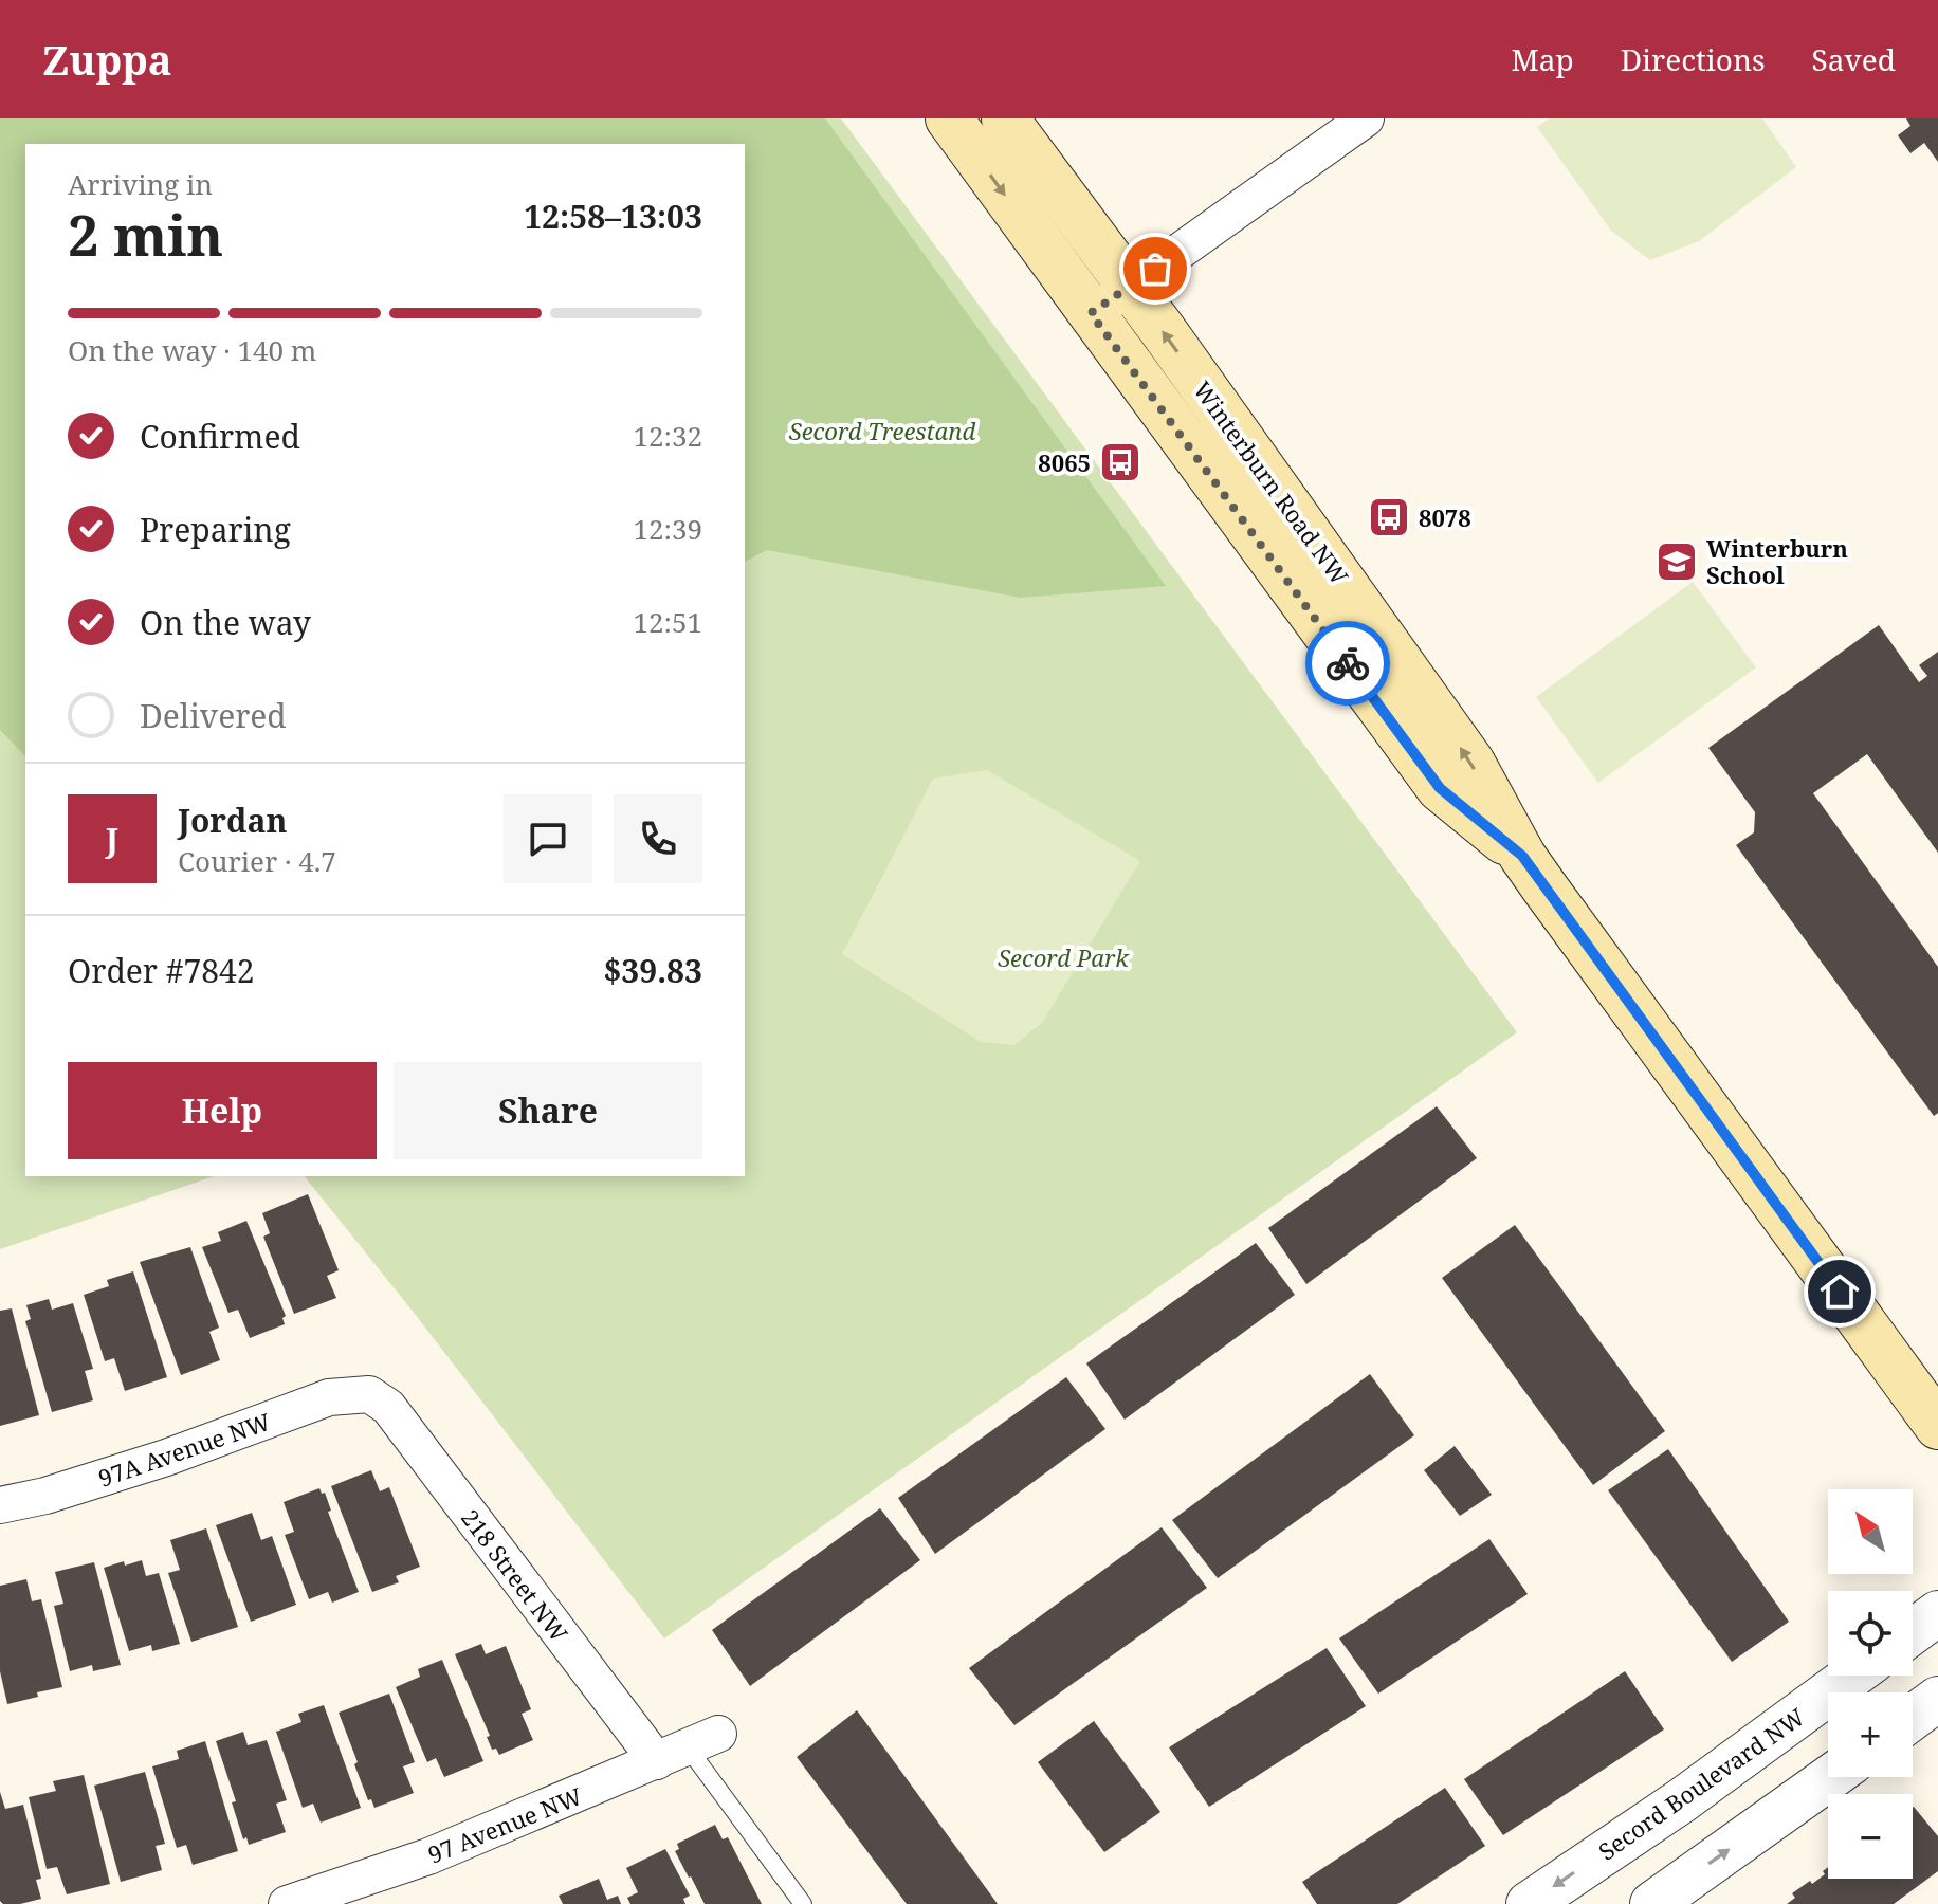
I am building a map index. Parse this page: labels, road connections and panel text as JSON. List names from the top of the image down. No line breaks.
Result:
{"streets":{"main road":["Winterburn Road NW"],"street":["97A Avenue NW","218 Street NW","Secord Boulevard NW","97 Avenue NW"]},"crossings":[["97A Avenue NW","218 Street NW"],["218 Street NW","97 Avenue NW"]],"parks":["Secord Treestand","Secord Park"],"places":{"bus stop":["8065","8078"],"school or university":["Winterburn School"]},"north":"top left","page":{"header":"Zuppa","nav":["Map","Directions","Saved"],"heading":["2 min","Arriving in","12:58–13:03"],"panel":["Jordan","Courier · 4.7","Order #7842","$39.83"],"bar":"On the way · 140 m","list":[["Confirmed","12:32"],["Preparing","12:39"],["On the way","12:51"],"Delivered"],"round":"J","buttons":["Help","Share"],"map_buttons":["+","−"]}}
